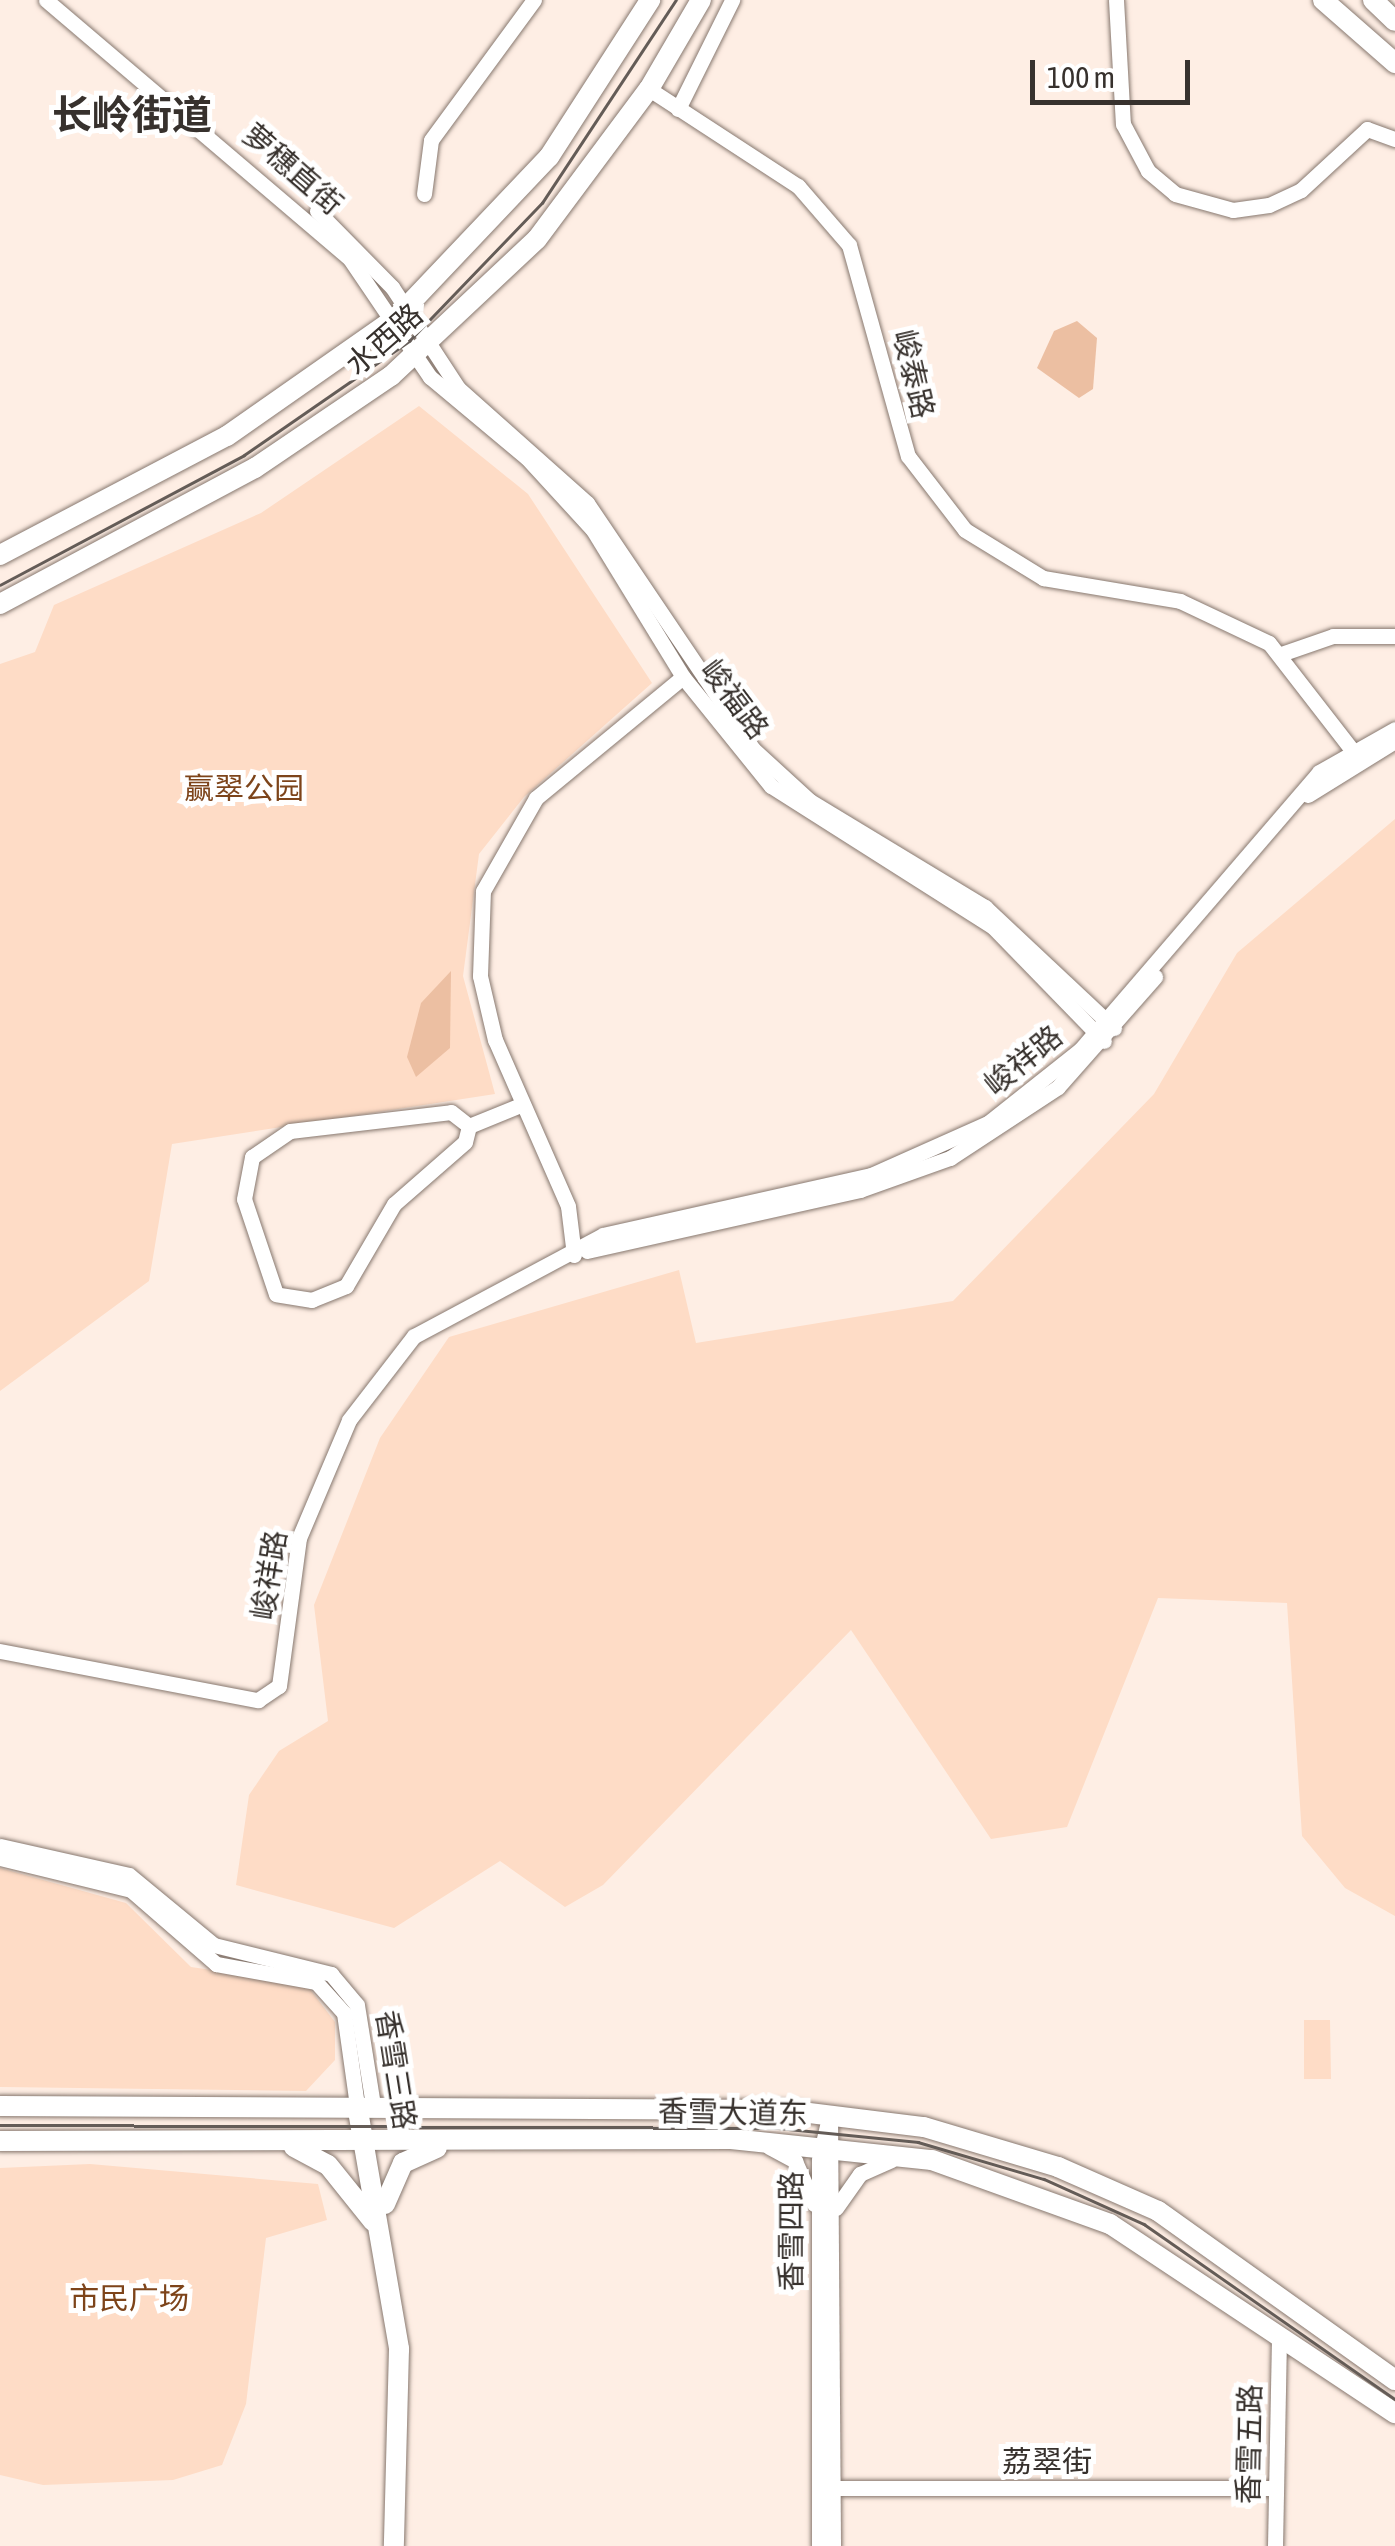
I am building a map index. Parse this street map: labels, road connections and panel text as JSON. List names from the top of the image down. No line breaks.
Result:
{"streets":{"main road":["水西路","香雪三路","香雪大道东"],"street":["萝穗直街","峻泰路","峻福路","峻祥路","香雪四路","香雪五路","荔翠街"]},"crossings":[["萝穗直街","水西路"],["萝穗直街","峻福路"],["水西路","峻泰路"],["水西路","峻福路"],["峻泰路","峻祥路"],["峻福路","峻祥路"],["香雪三路","香雪大道东"],["香雪大道东","香雪四路"],["香雪大道东","香雪五路"],["香雪四路","荔翠街"],["香雪五路","荔翠街"]],"districts":["长岭街道"],"parks":["赢翠公园","市民广场"],"scale_bar":"100 m"}
